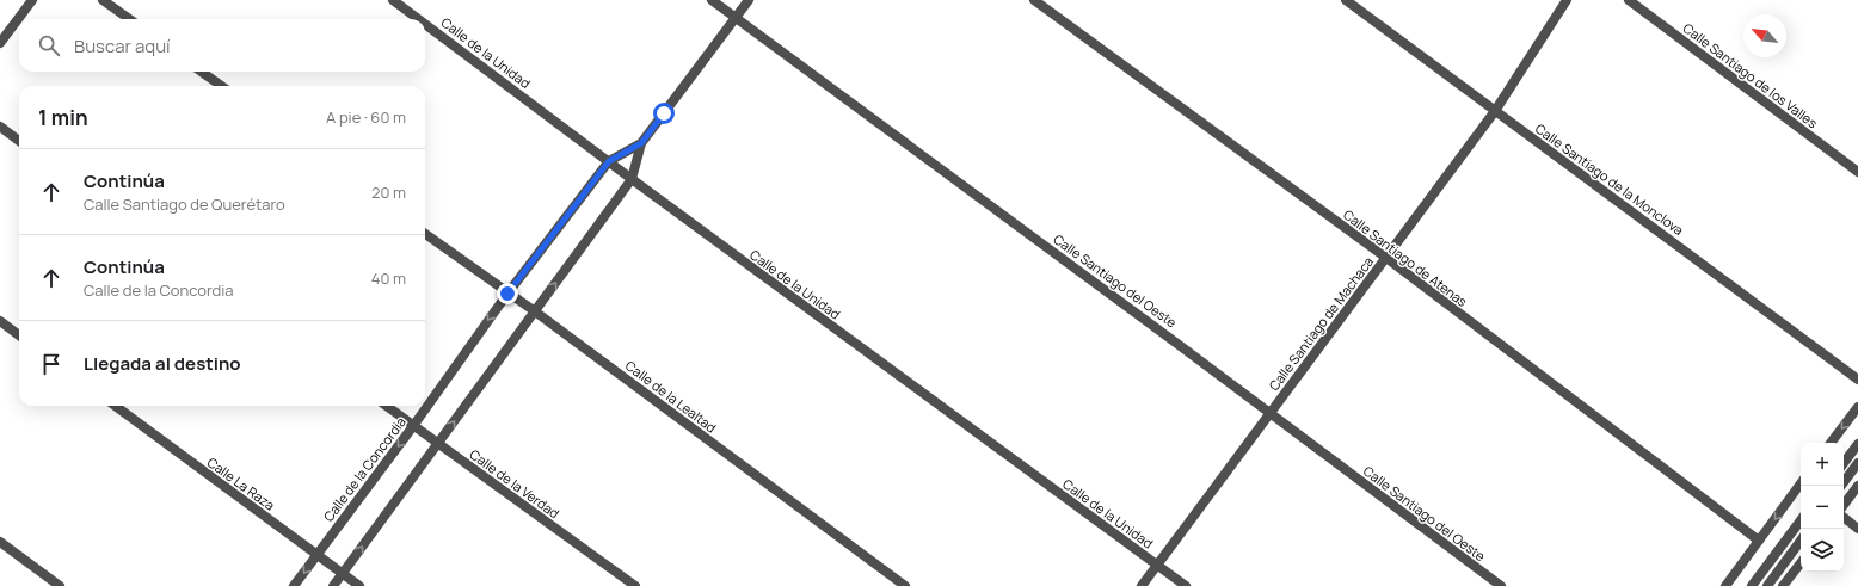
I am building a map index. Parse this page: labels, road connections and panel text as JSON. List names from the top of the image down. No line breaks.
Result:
{"streets":{"street":["Calle de la Unidad","Calle Santiago de los Valles","Calle Santiago de la Monclova","Calle Santiago de Atenas","Calle Santiago del Oeste","Calle Santiago de Machaca","Calle de la Lealtad","Calle de la Concordia","Calle La Raza","Calle de la Verdad"]},"crossings":[["Calle de la Unidad","Calle Santiago de Machaca"],["Calle de la Unidad","Calle de la Concordia"],["Calle Santiago de la Monclova","Calle Santiago de Machaca"],["Calle Santiago de Atenas","Calle Santiago de Machaca"],["Calle Santiago del Oeste","Calle Santiago de Machaca"],["Calle de la Lealtad","Calle de la Concordia"],["Calle de la Concordia","Calle La Raza"],["Calle de la Concordia","Calle de la Verdad"]],"north":"top left","page":{"search":"Buscar aquí","heading":["1 min","A pie · 60 m"],"list":[["Continúa","Calle Santiago de Querétaro","20 m"],["Continúa","Calle de la Concordia","40 m"],"Llegada al destino"],"map_buttons":["+","−"]}}
